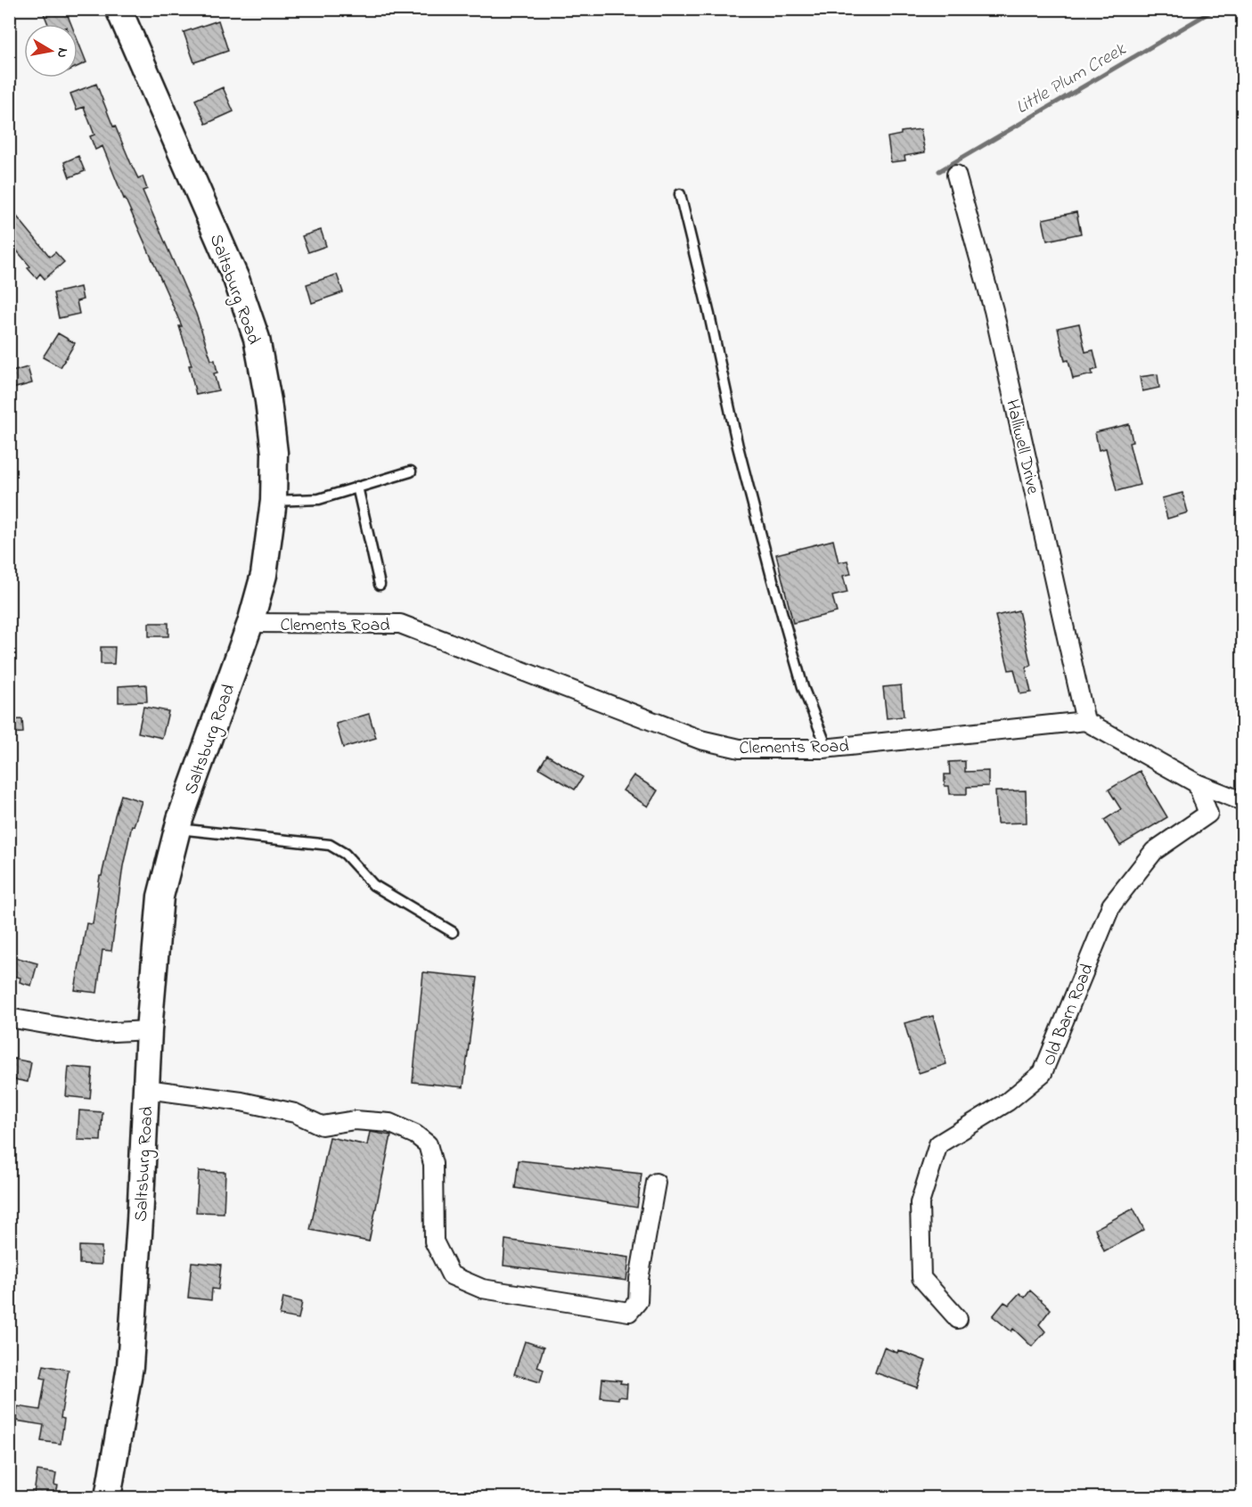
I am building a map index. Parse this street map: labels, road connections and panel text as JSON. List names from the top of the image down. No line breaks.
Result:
{"streets":{"main road":["Saltsburg Road"],"street":["Halliwell Drive","Clements Road","Old Barn Road"]},"crossings":[["Saltsburg Road","Clements Road"],["Halliwell Drive","Clements Road"]],"water":["Little Plum Creek"],"north":"right"}
